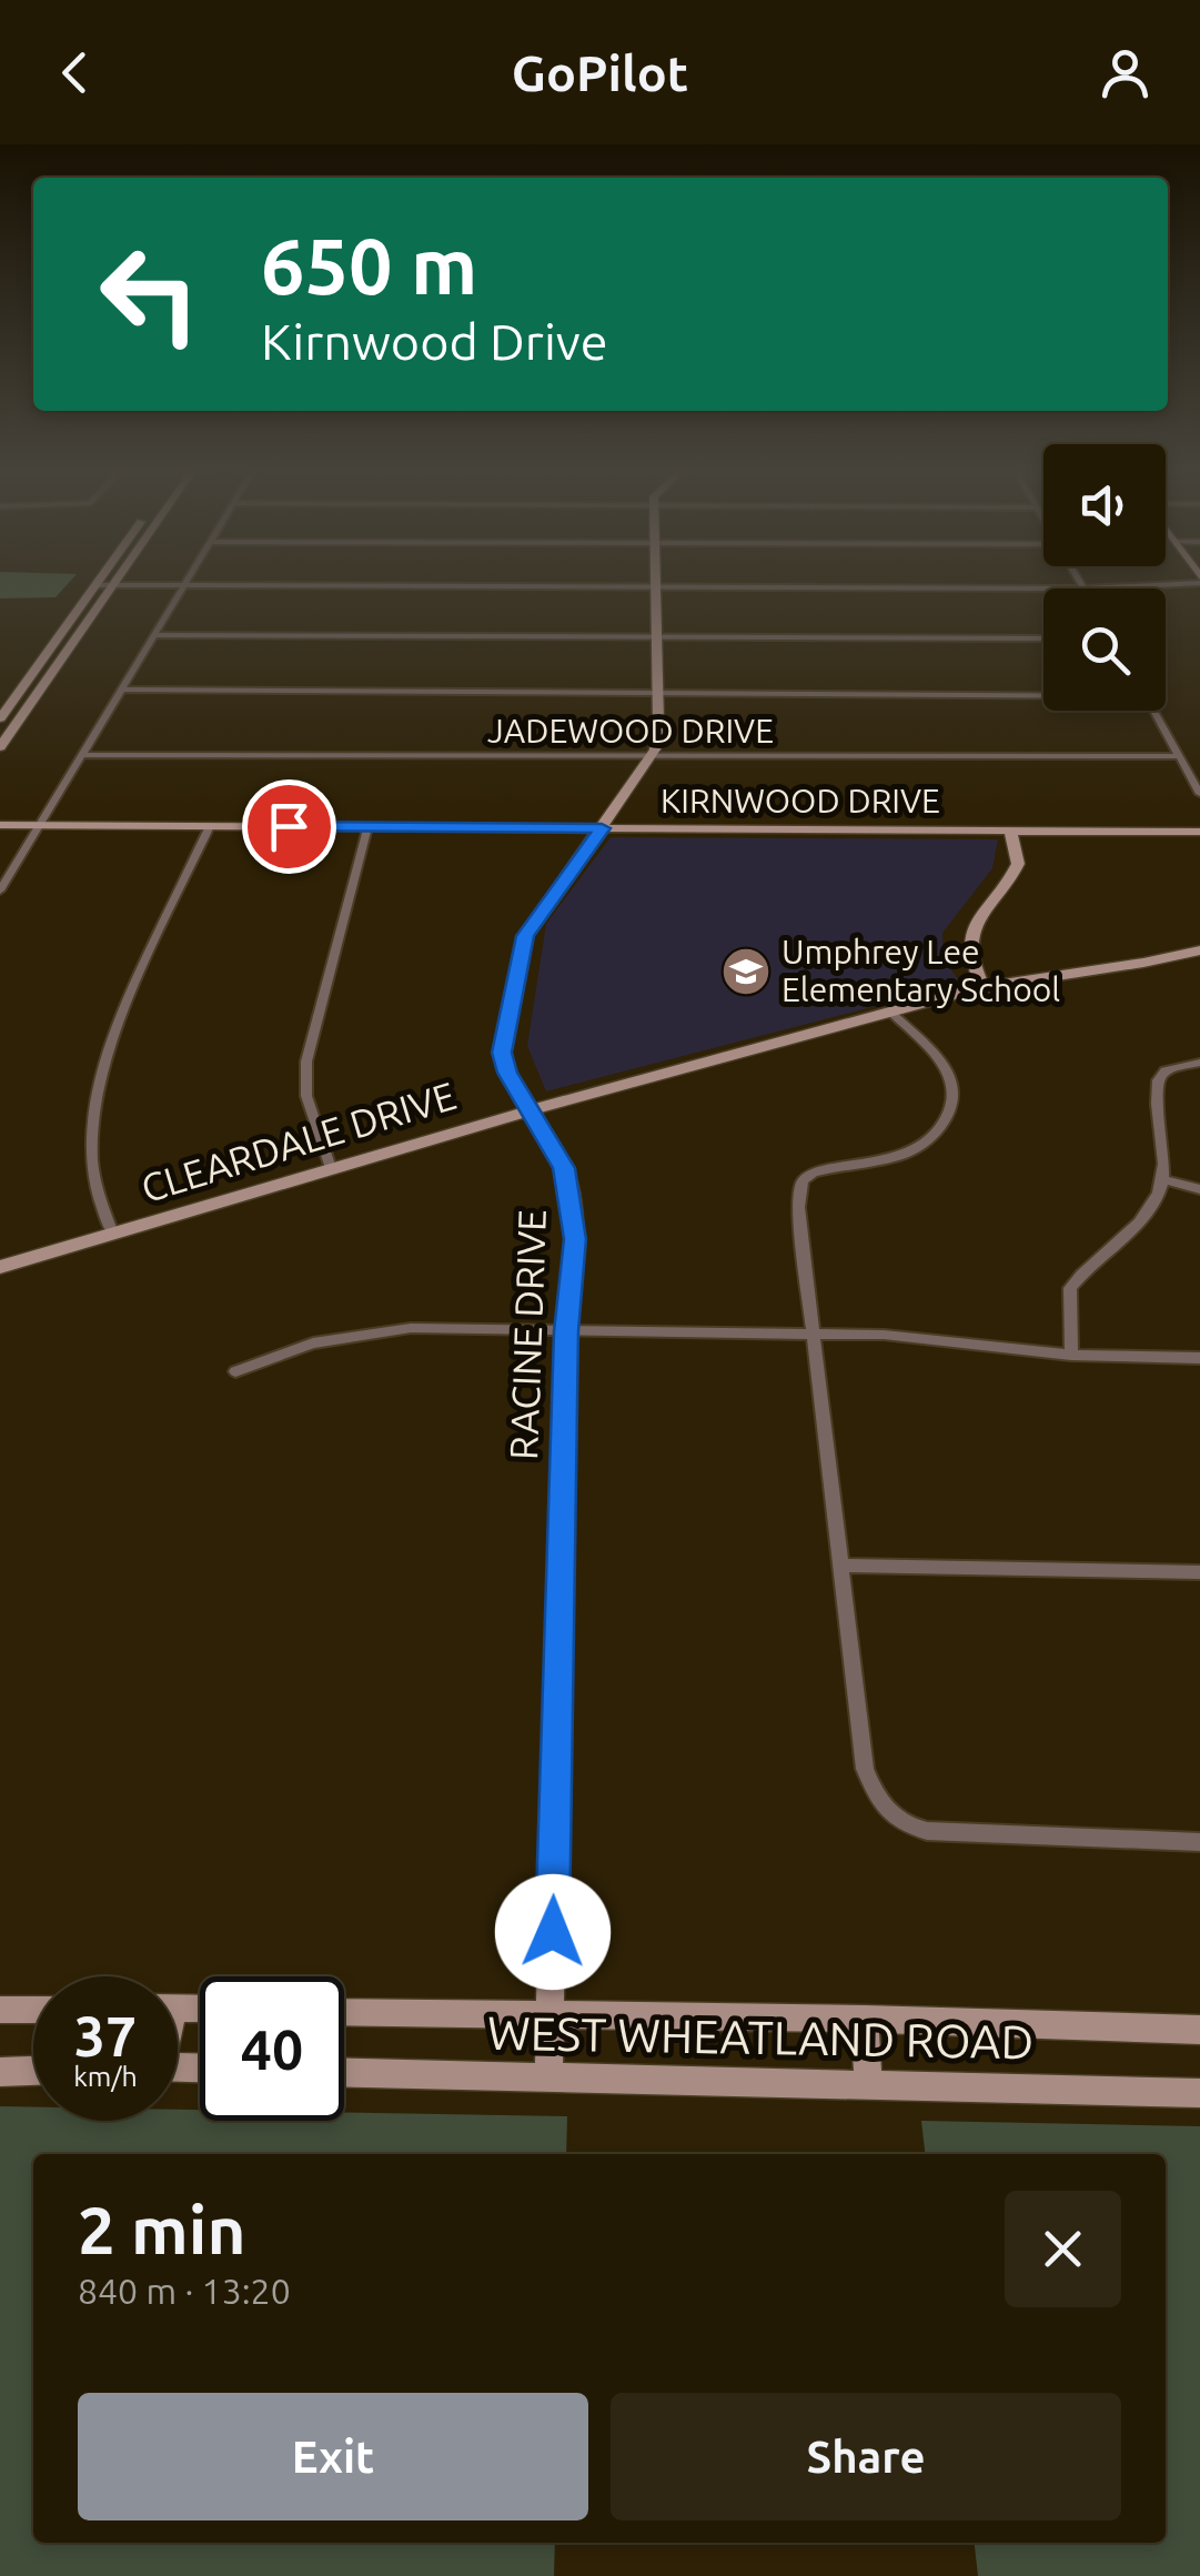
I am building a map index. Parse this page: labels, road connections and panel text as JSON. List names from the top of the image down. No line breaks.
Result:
{"streets":{"street":["JADEWOOD DRIVE","KIRNWOOD DRIVE","CLEARDALE DRIVE","RACINE DRIVE","WEST WHEATLAND ROAD"]},"crossings":[["JADEWOOD DRIVE","RACINE DRIVE"],["KIRNWOOD DRIVE","RACINE DRIVE"],["CLEARDALE DRIVE","RACINE DRIVE"],["RACINE DRIVE","WEST WHEATLAND ROAD"]],"places":{"school or university":["Umphrey Lee Elementary School"]},"page":{"header":"GoPilot","turn":["650 m","Kirnwood Drive"],"speed":"37 km/h","limit":"40","heading":["2 min","840 m · 13:20"],"buttons":["Exit","Share"]}}
